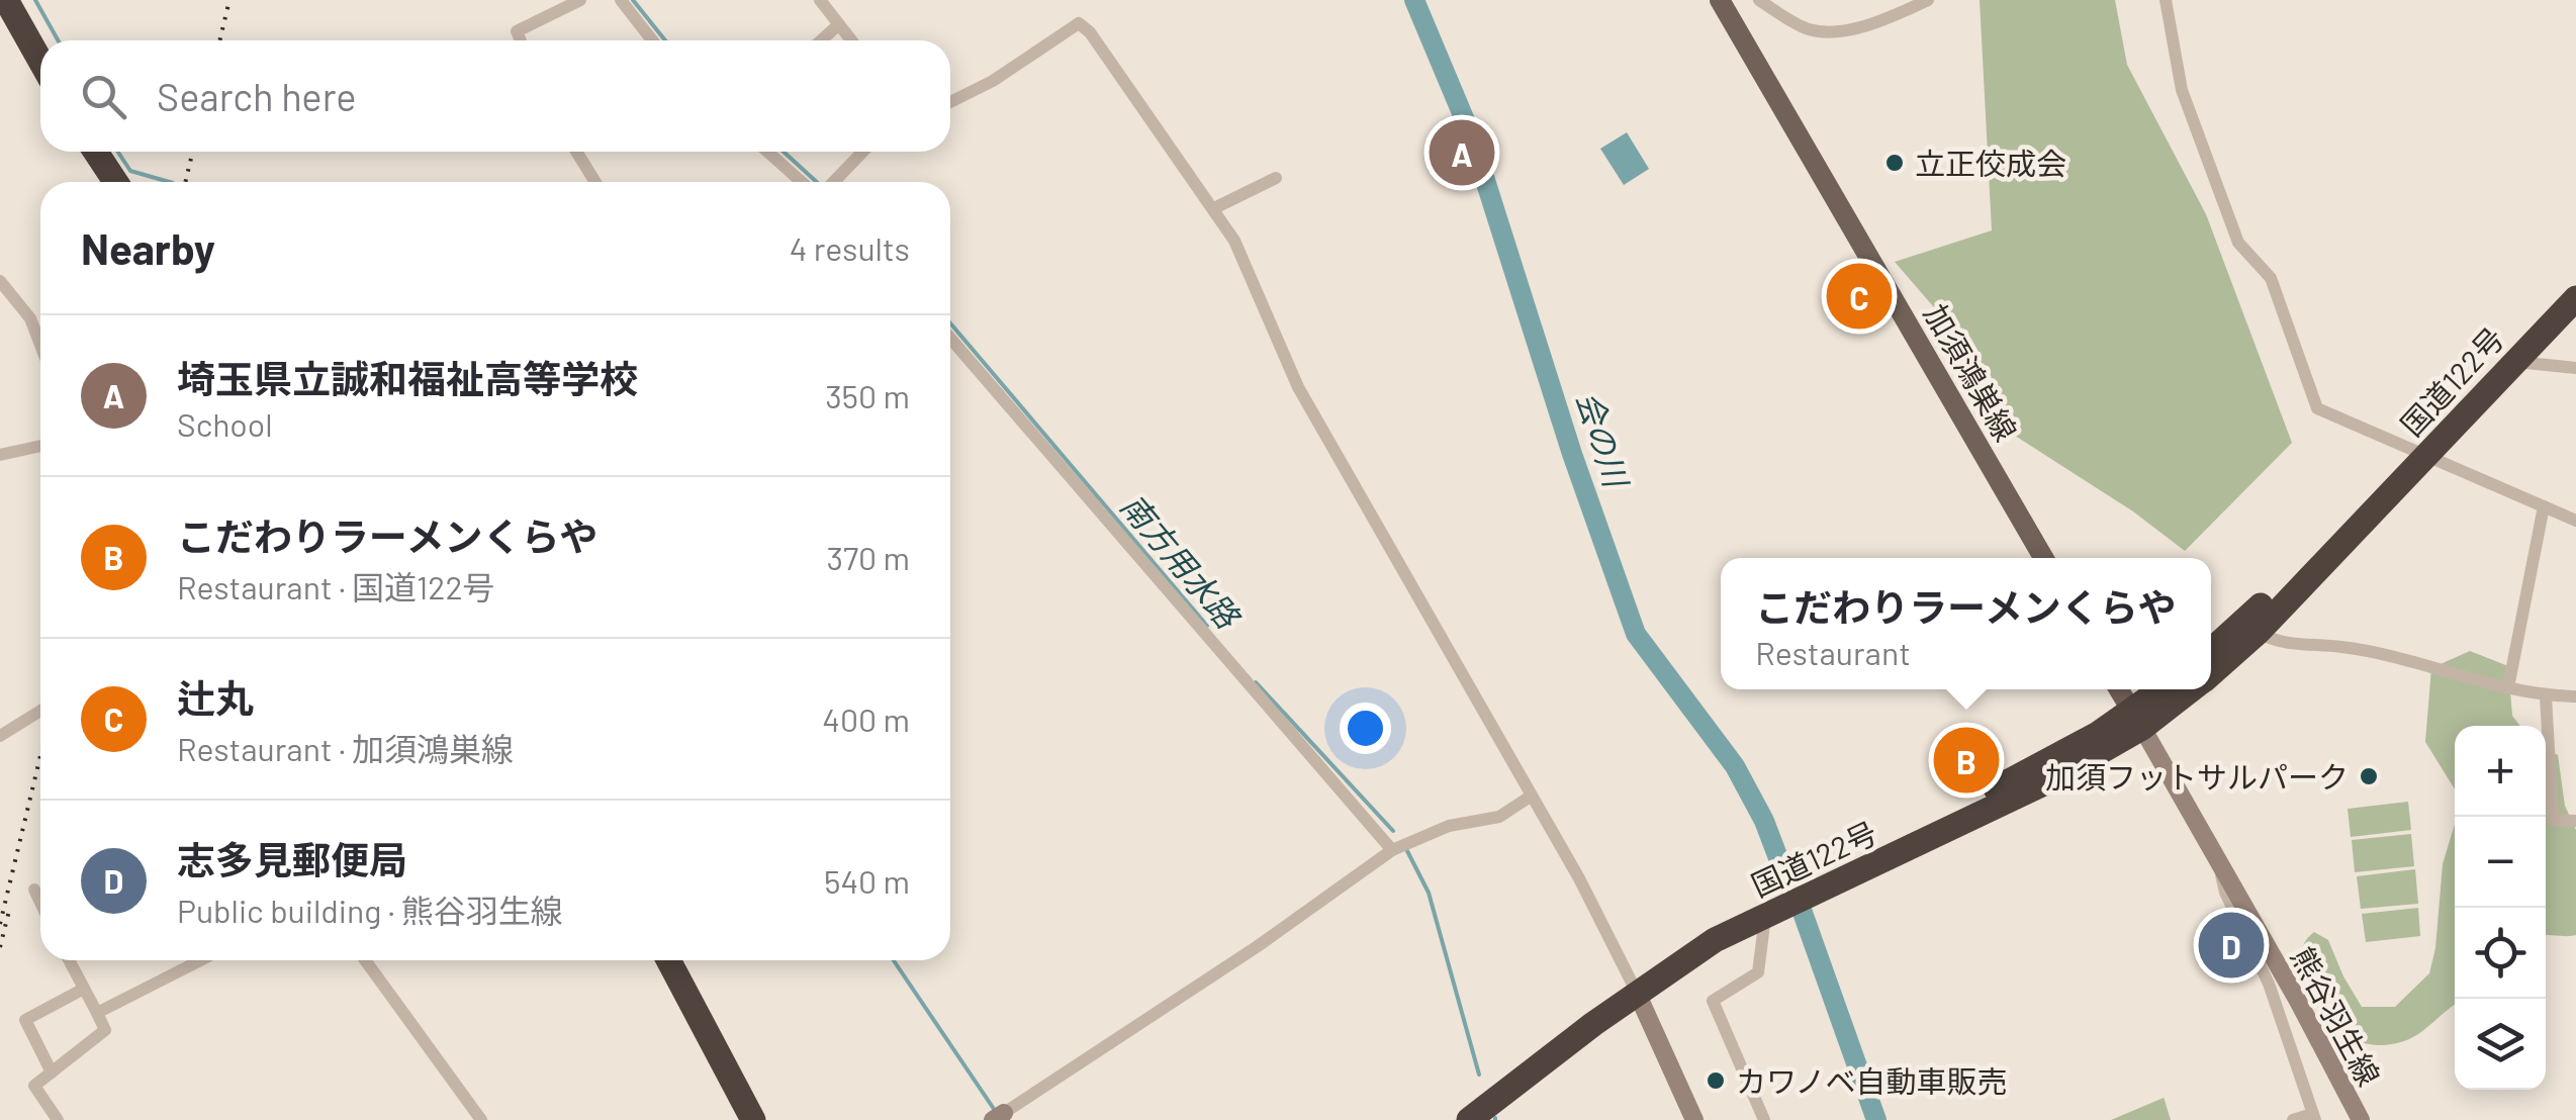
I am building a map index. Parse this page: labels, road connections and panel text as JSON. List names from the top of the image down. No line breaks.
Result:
{"streets":{"highway":["国道122号"],"main road":["加須鴻巣線","熊谷羽生線"]},"crossings":[["国道122号","熊谷羽生線"]],"water":["会の川","南方用水路"],"places":["立正佼成会","加須フットサルパーク","カワノベ自動車販売"],"page":{"search":"Search here","pins":["A","C","B","D"],"heading":["Nearby","4 results"],"list":[{"mark":"A","name":"埼玉県立誠和福祉高等学校","note":"School","value":"350 m"},{"mark":"B","name":"こだわりラーメンくらや","note":"Restaurant · 国道122号","value":"370 m"},{"mark":"C","name":"辻丸","note":"Restaurant · 加須鴻巣線","value":"400 m"},{"mark":"D","name":"志多見郵便局","note":"Public building · 熊谷羽生線","value":"540 m"}],"popup":["こだわりラーメンくらや","Restaurant"],"map_buttons":["+","−"]}}
